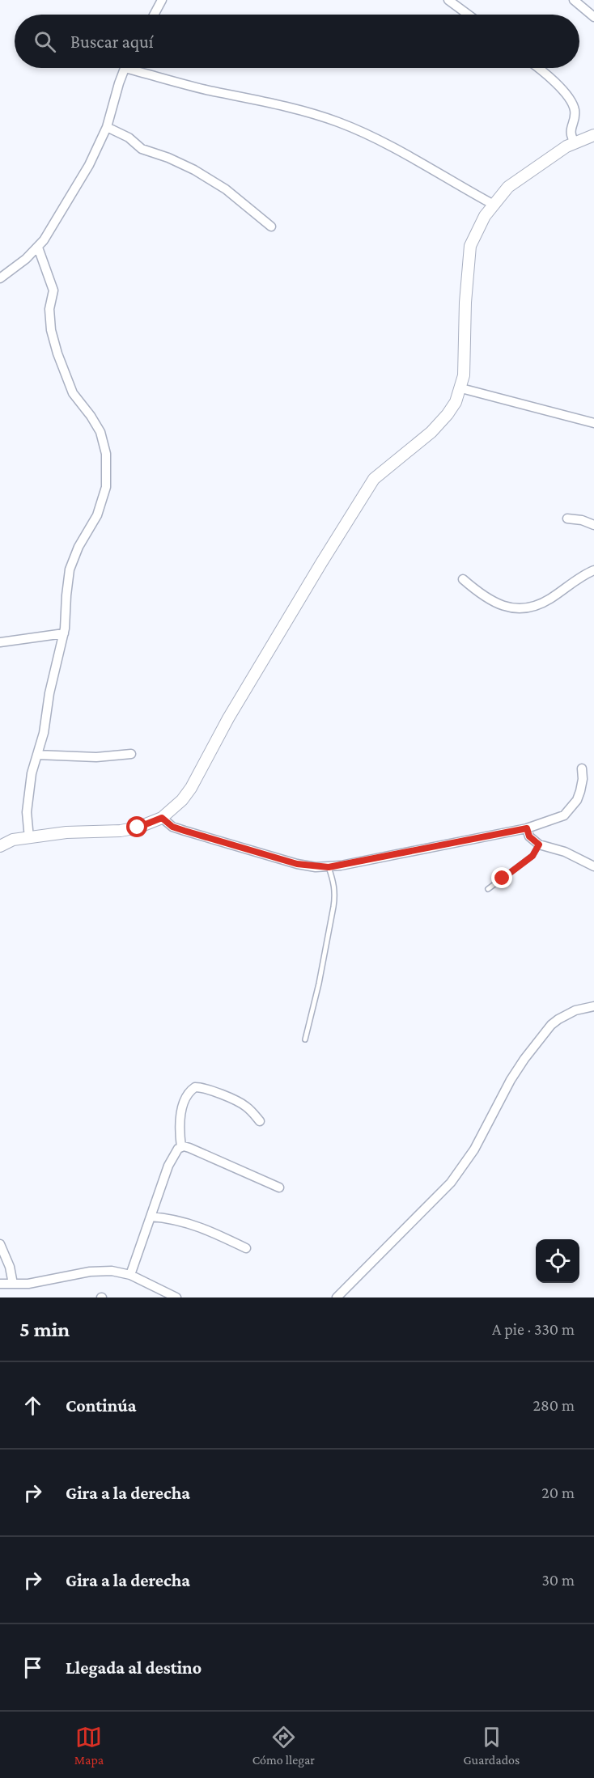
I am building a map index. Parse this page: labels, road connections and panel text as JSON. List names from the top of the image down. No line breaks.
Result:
{"page":{"search":"Buscar aquí","heading":["5 min","A pie · 330 m"],"list":[["Continúa","280 m"],["Gira a la derecha","20 m"],["Gira a la derecha","30 m"],"Llegada al destino"],"nav":["Mapa","Cómo llegar","Guardados"]}}
